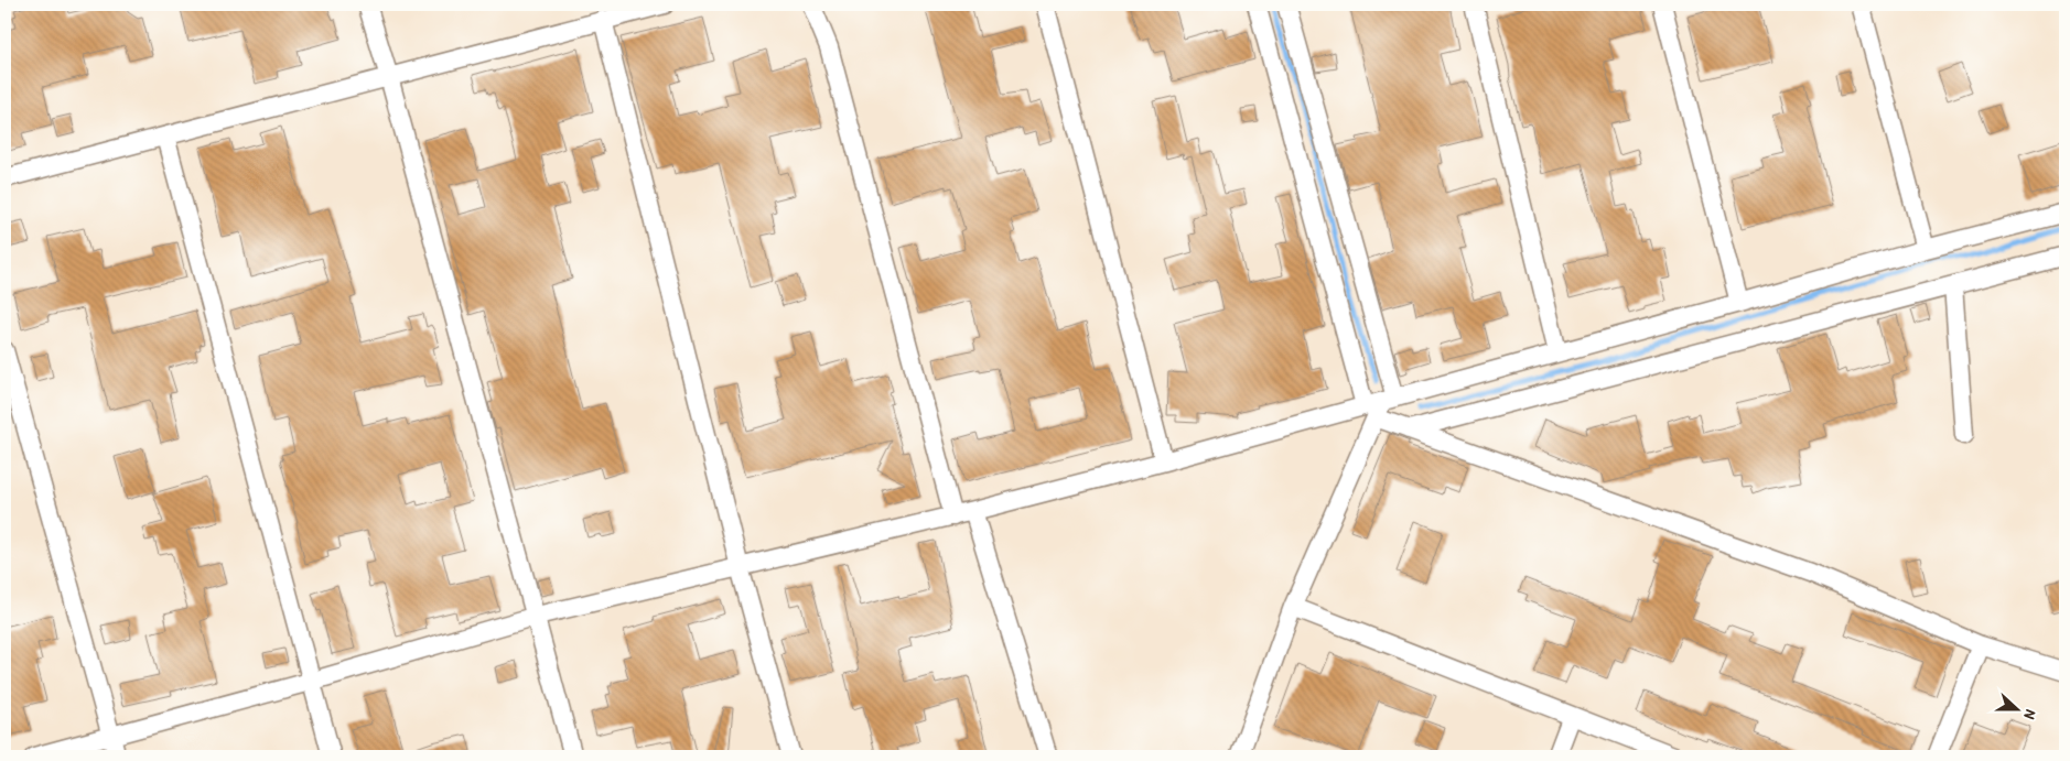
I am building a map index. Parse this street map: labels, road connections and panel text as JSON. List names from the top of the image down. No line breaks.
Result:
{"north":"right"}
